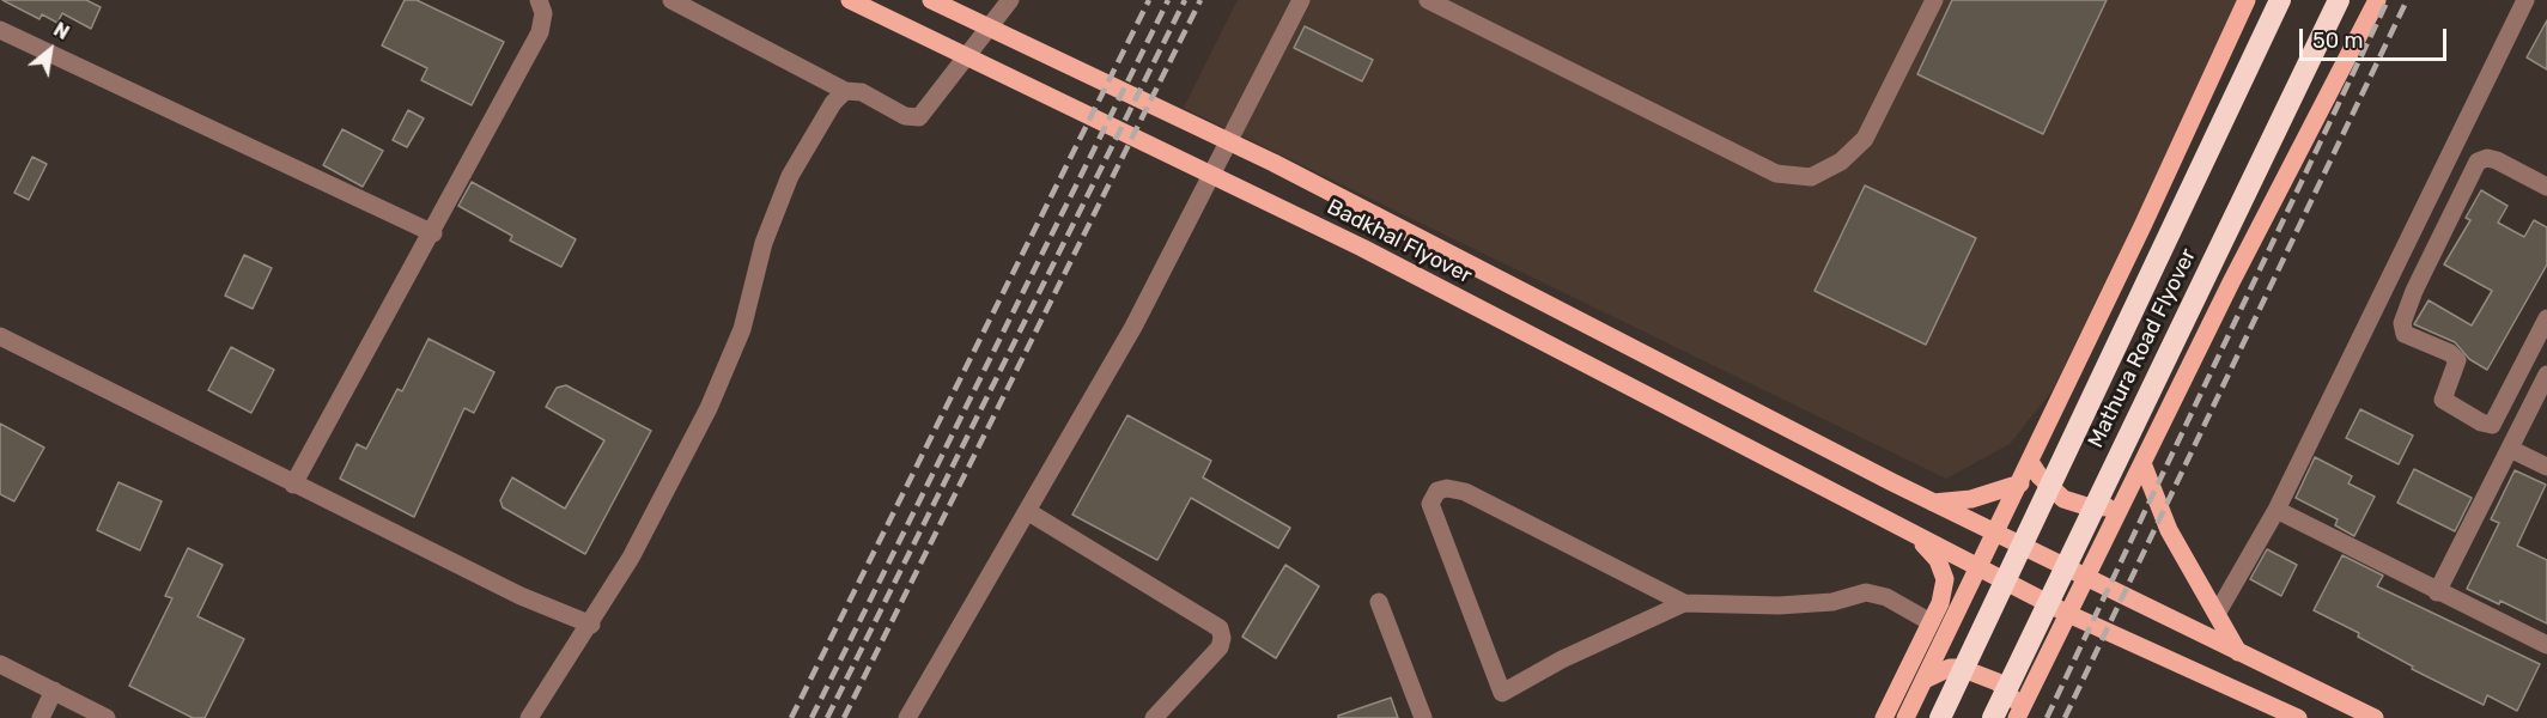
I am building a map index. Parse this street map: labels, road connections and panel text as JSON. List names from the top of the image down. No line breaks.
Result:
{"streets":{"highway":["Mathura Road Flyover"],"main road":["Badkhal Flyover"]},"scale_bar":"50 m","north":"top right"}
